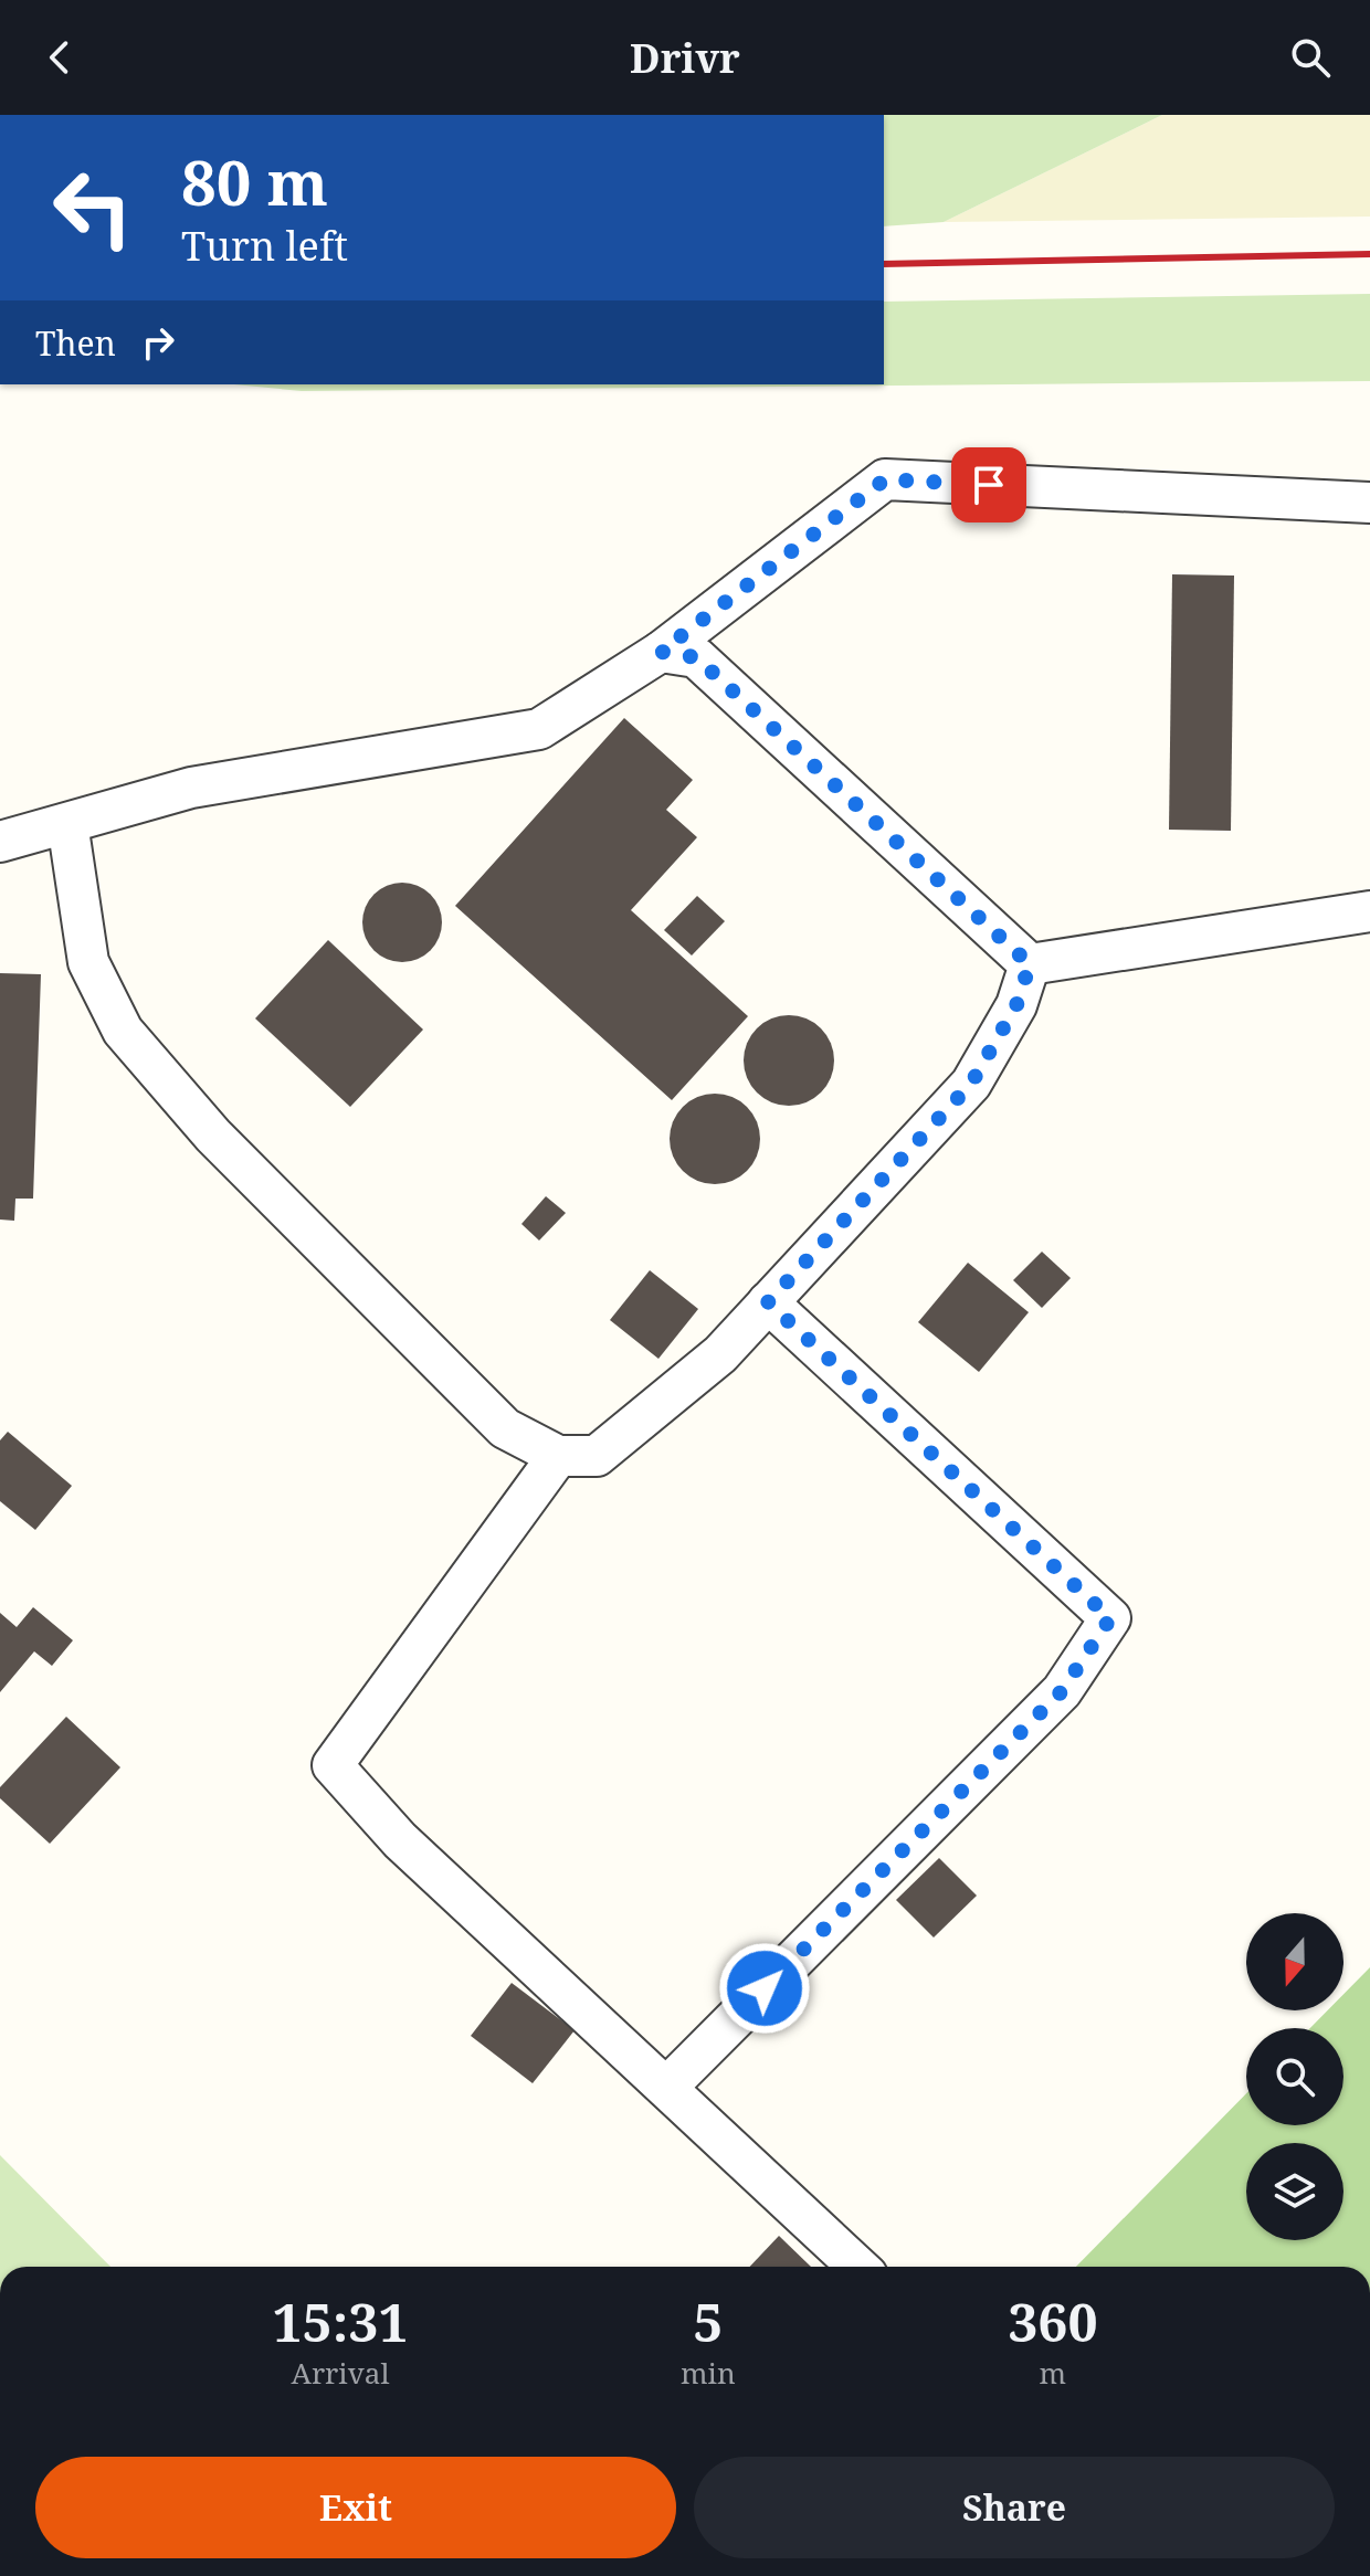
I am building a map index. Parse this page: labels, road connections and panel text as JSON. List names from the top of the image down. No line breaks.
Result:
{"north":"bottom","page":{"header":"Drivr","turn":["80 m","Turn left"],"then":"Then","eta":["15:31","Arrival","5","min","360","m"],"buttons":["Exit","Share"]}}
